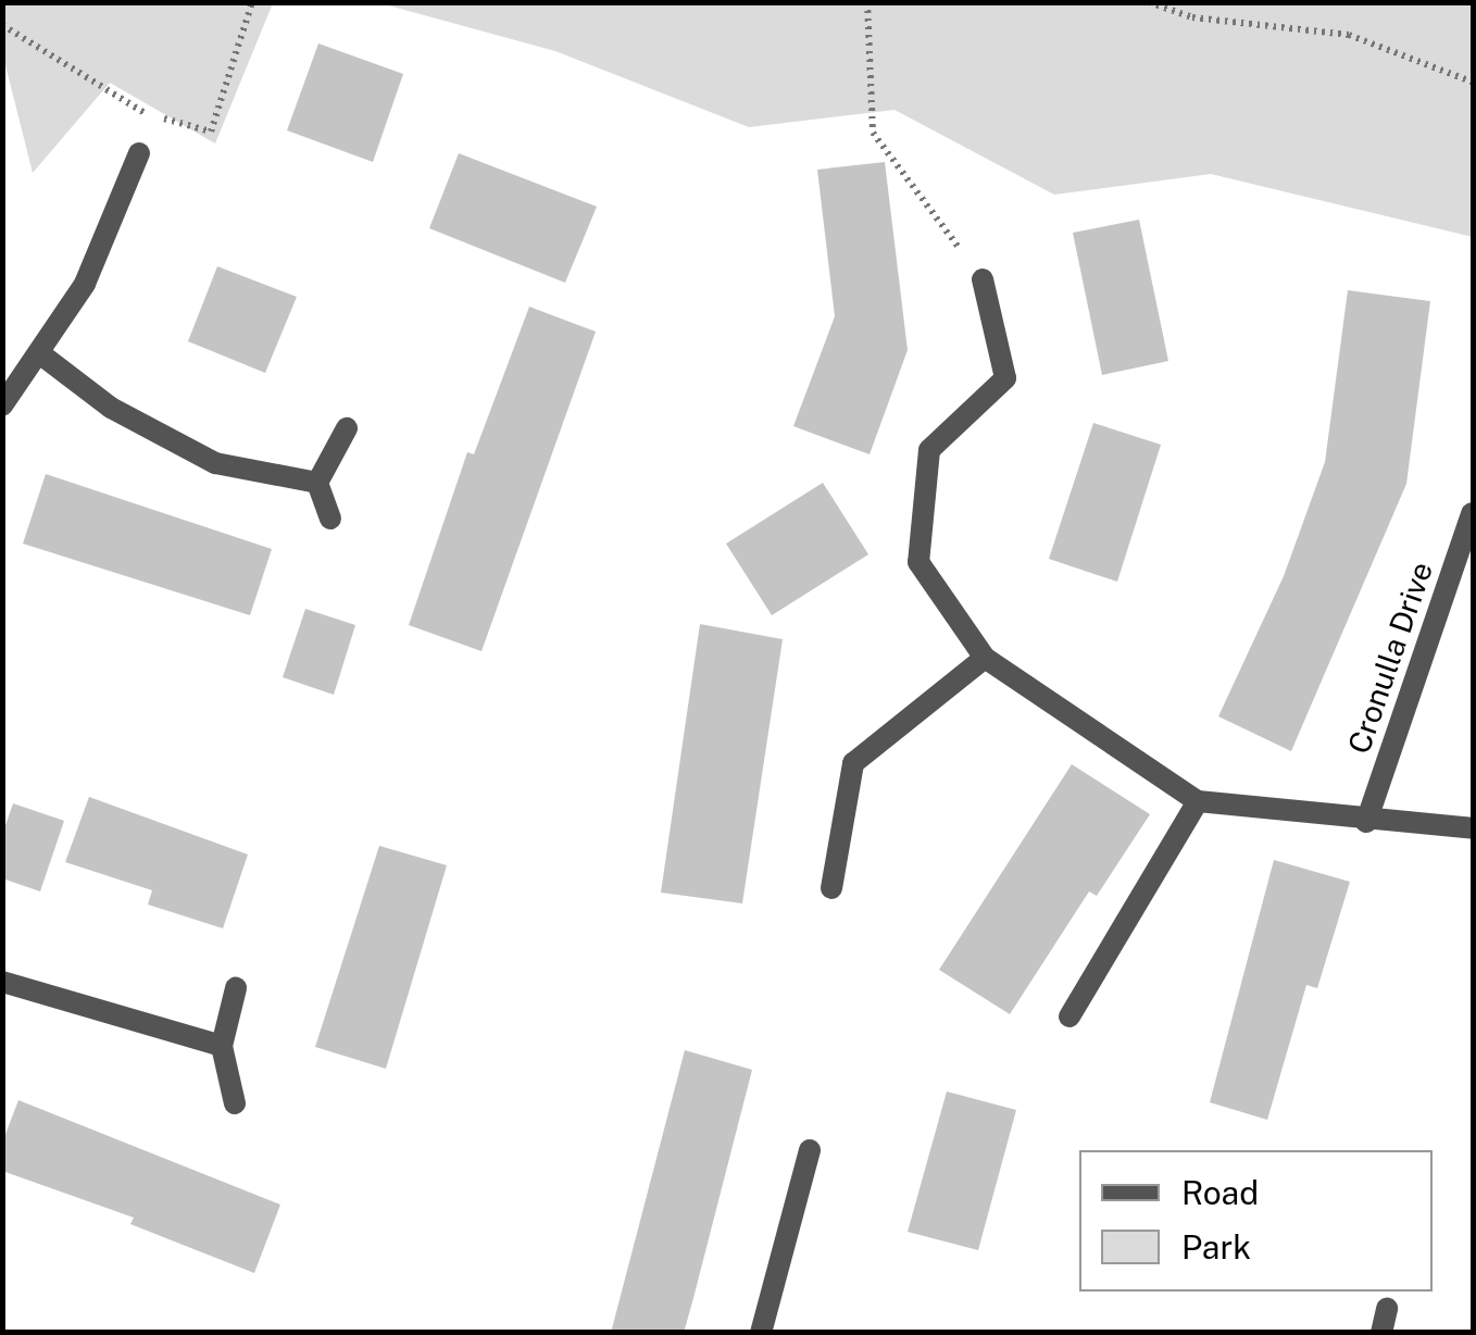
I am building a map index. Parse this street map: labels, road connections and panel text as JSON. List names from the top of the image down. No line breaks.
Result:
{"streets":{"street":["Cronulla Drive"]},"legend":["Road","Park"]}
